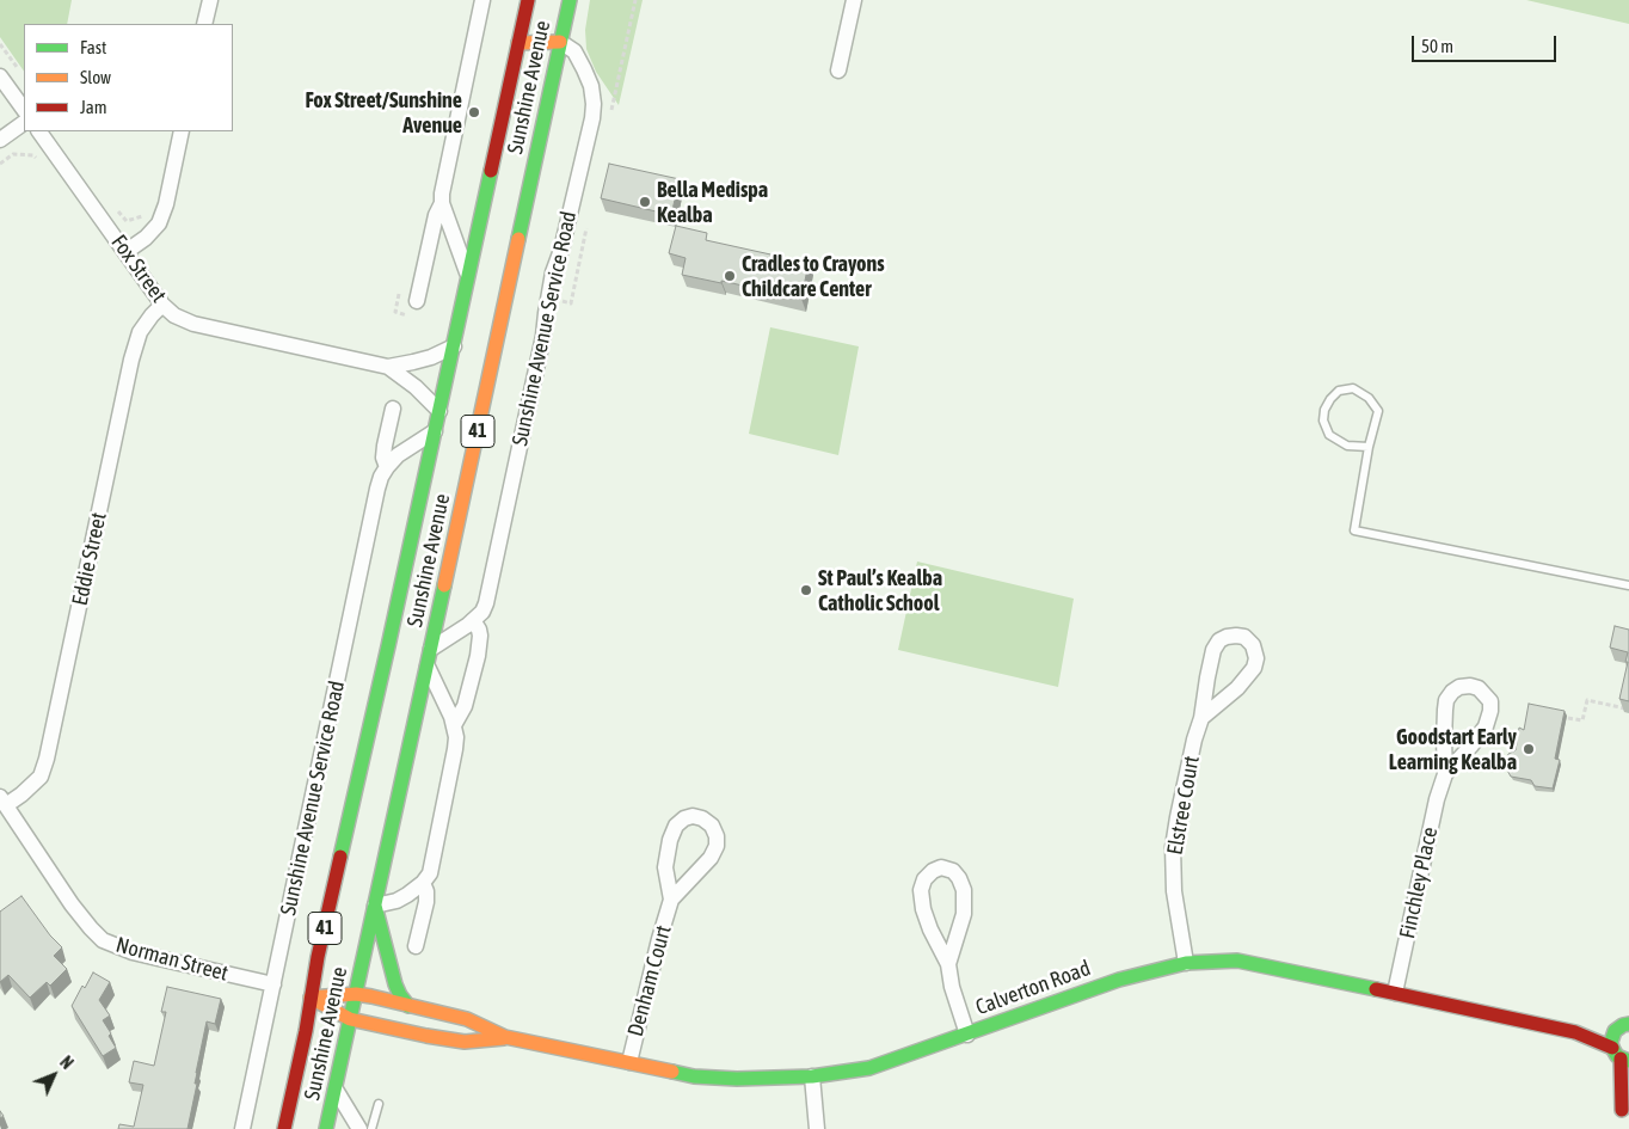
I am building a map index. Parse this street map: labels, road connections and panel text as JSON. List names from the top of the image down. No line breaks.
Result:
{"streets":{"main road":["Sunshine Avenue","41","Calverton Road"],"street":["Fox Street","Sunshine Avenue Service Road","Eddie Street","Elstree Court","Finchley Place","Norman Street","Denham Court"]},"crossings":[["Sunshine Avenue","Fox Street"],["Sunshine Avenue","Sunshine Avenue Service Road"],["Sunshine Avenue","Calverton Road"],["Fox Street","Eddie Street"],["Sunshine Avenue Service Road","Norman Street"],["Eddie Street","Norman Street"],["Elstree Court","Calverton Road"],["Finchley Place","Calverton Road"],["Denham Court","Calverton Road"]],"places":["Fox Street/Sunshine Avenue","Bella Medispa Kealba","Cradles to Crayons Childcare Center","St Paul’s Kealba Catholic School","Goodstart Early Learning Kealba"],"legend":["Fast","Slow","Jam"],"scale_bar":"50 m","north":"top right"}
